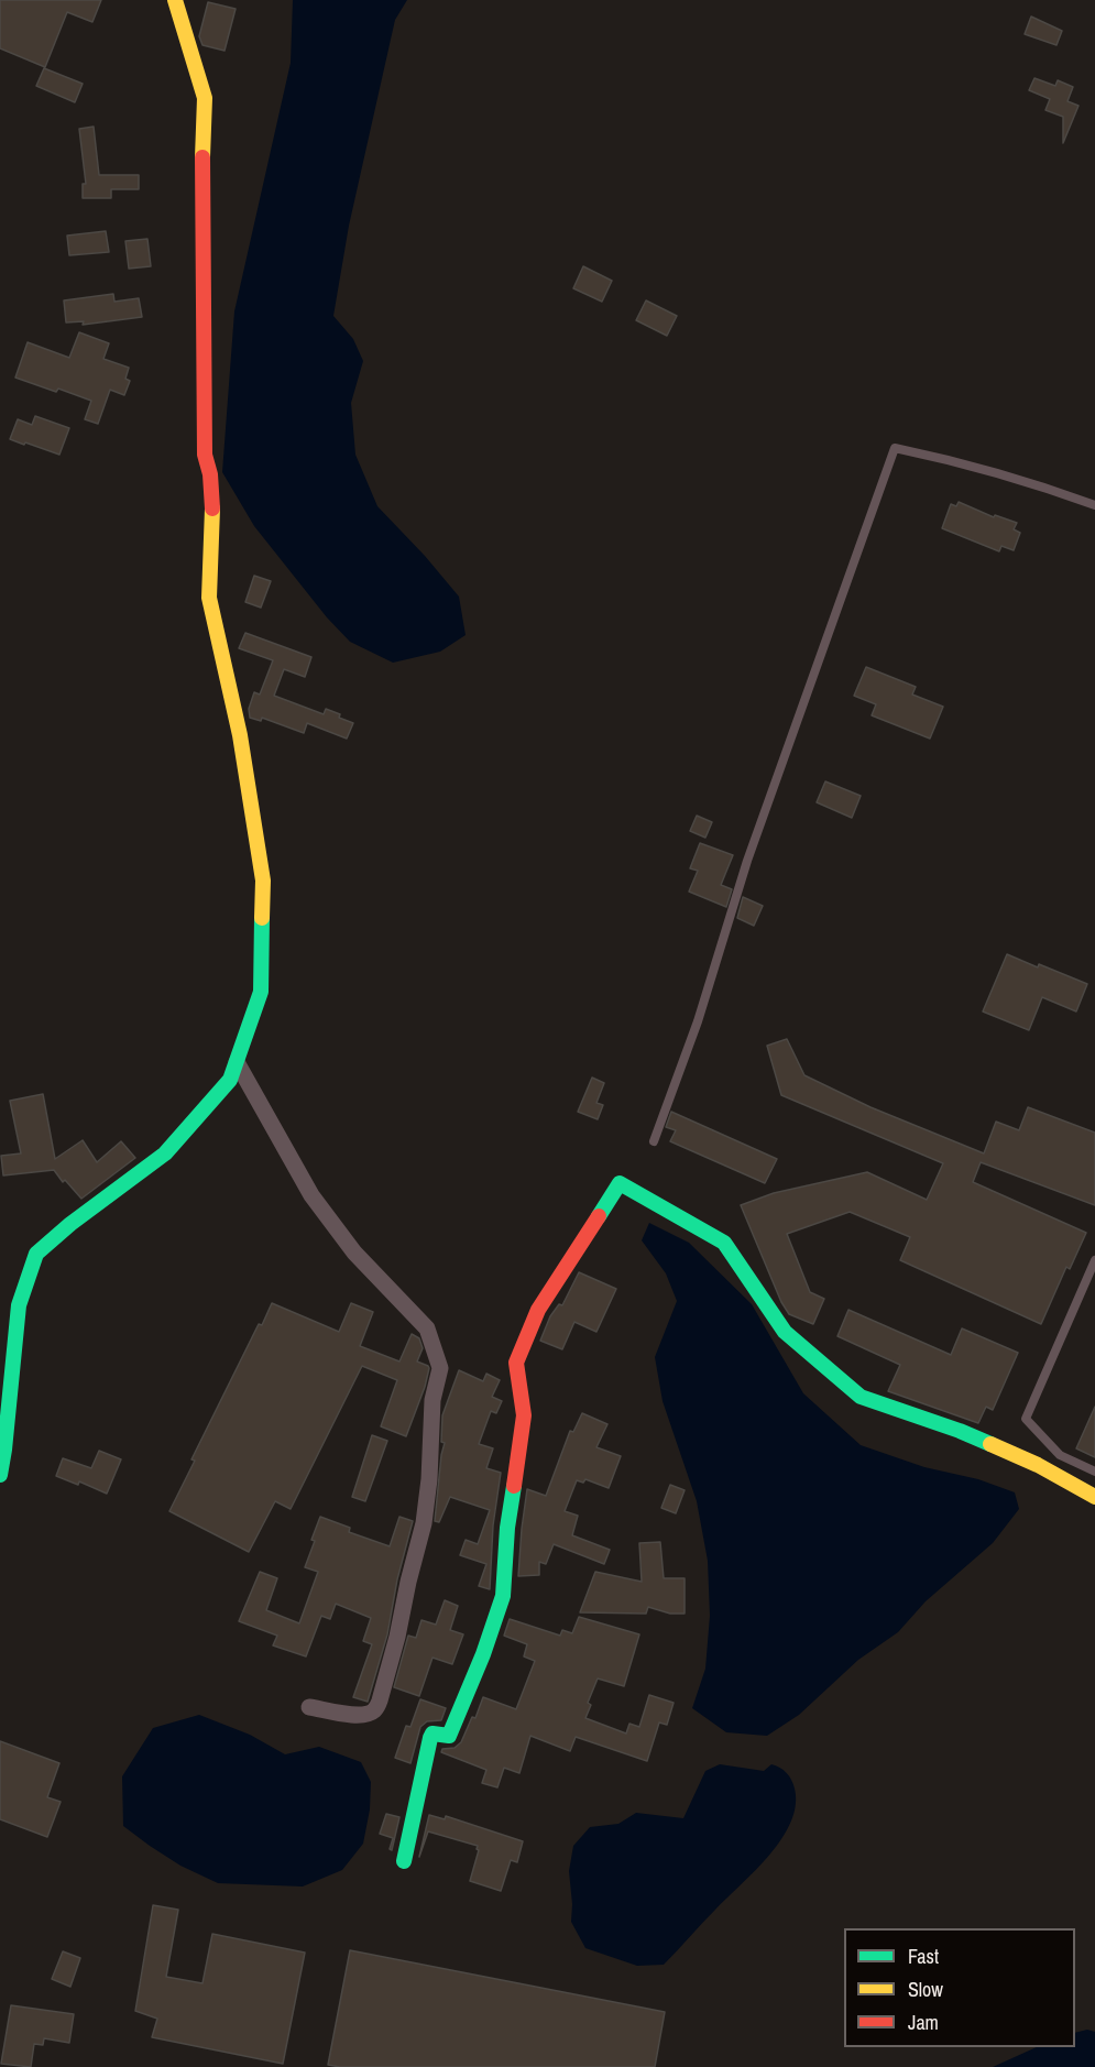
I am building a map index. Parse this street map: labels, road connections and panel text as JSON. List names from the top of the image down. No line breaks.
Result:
{"legend":["Fast","Slow","Jam"]}
